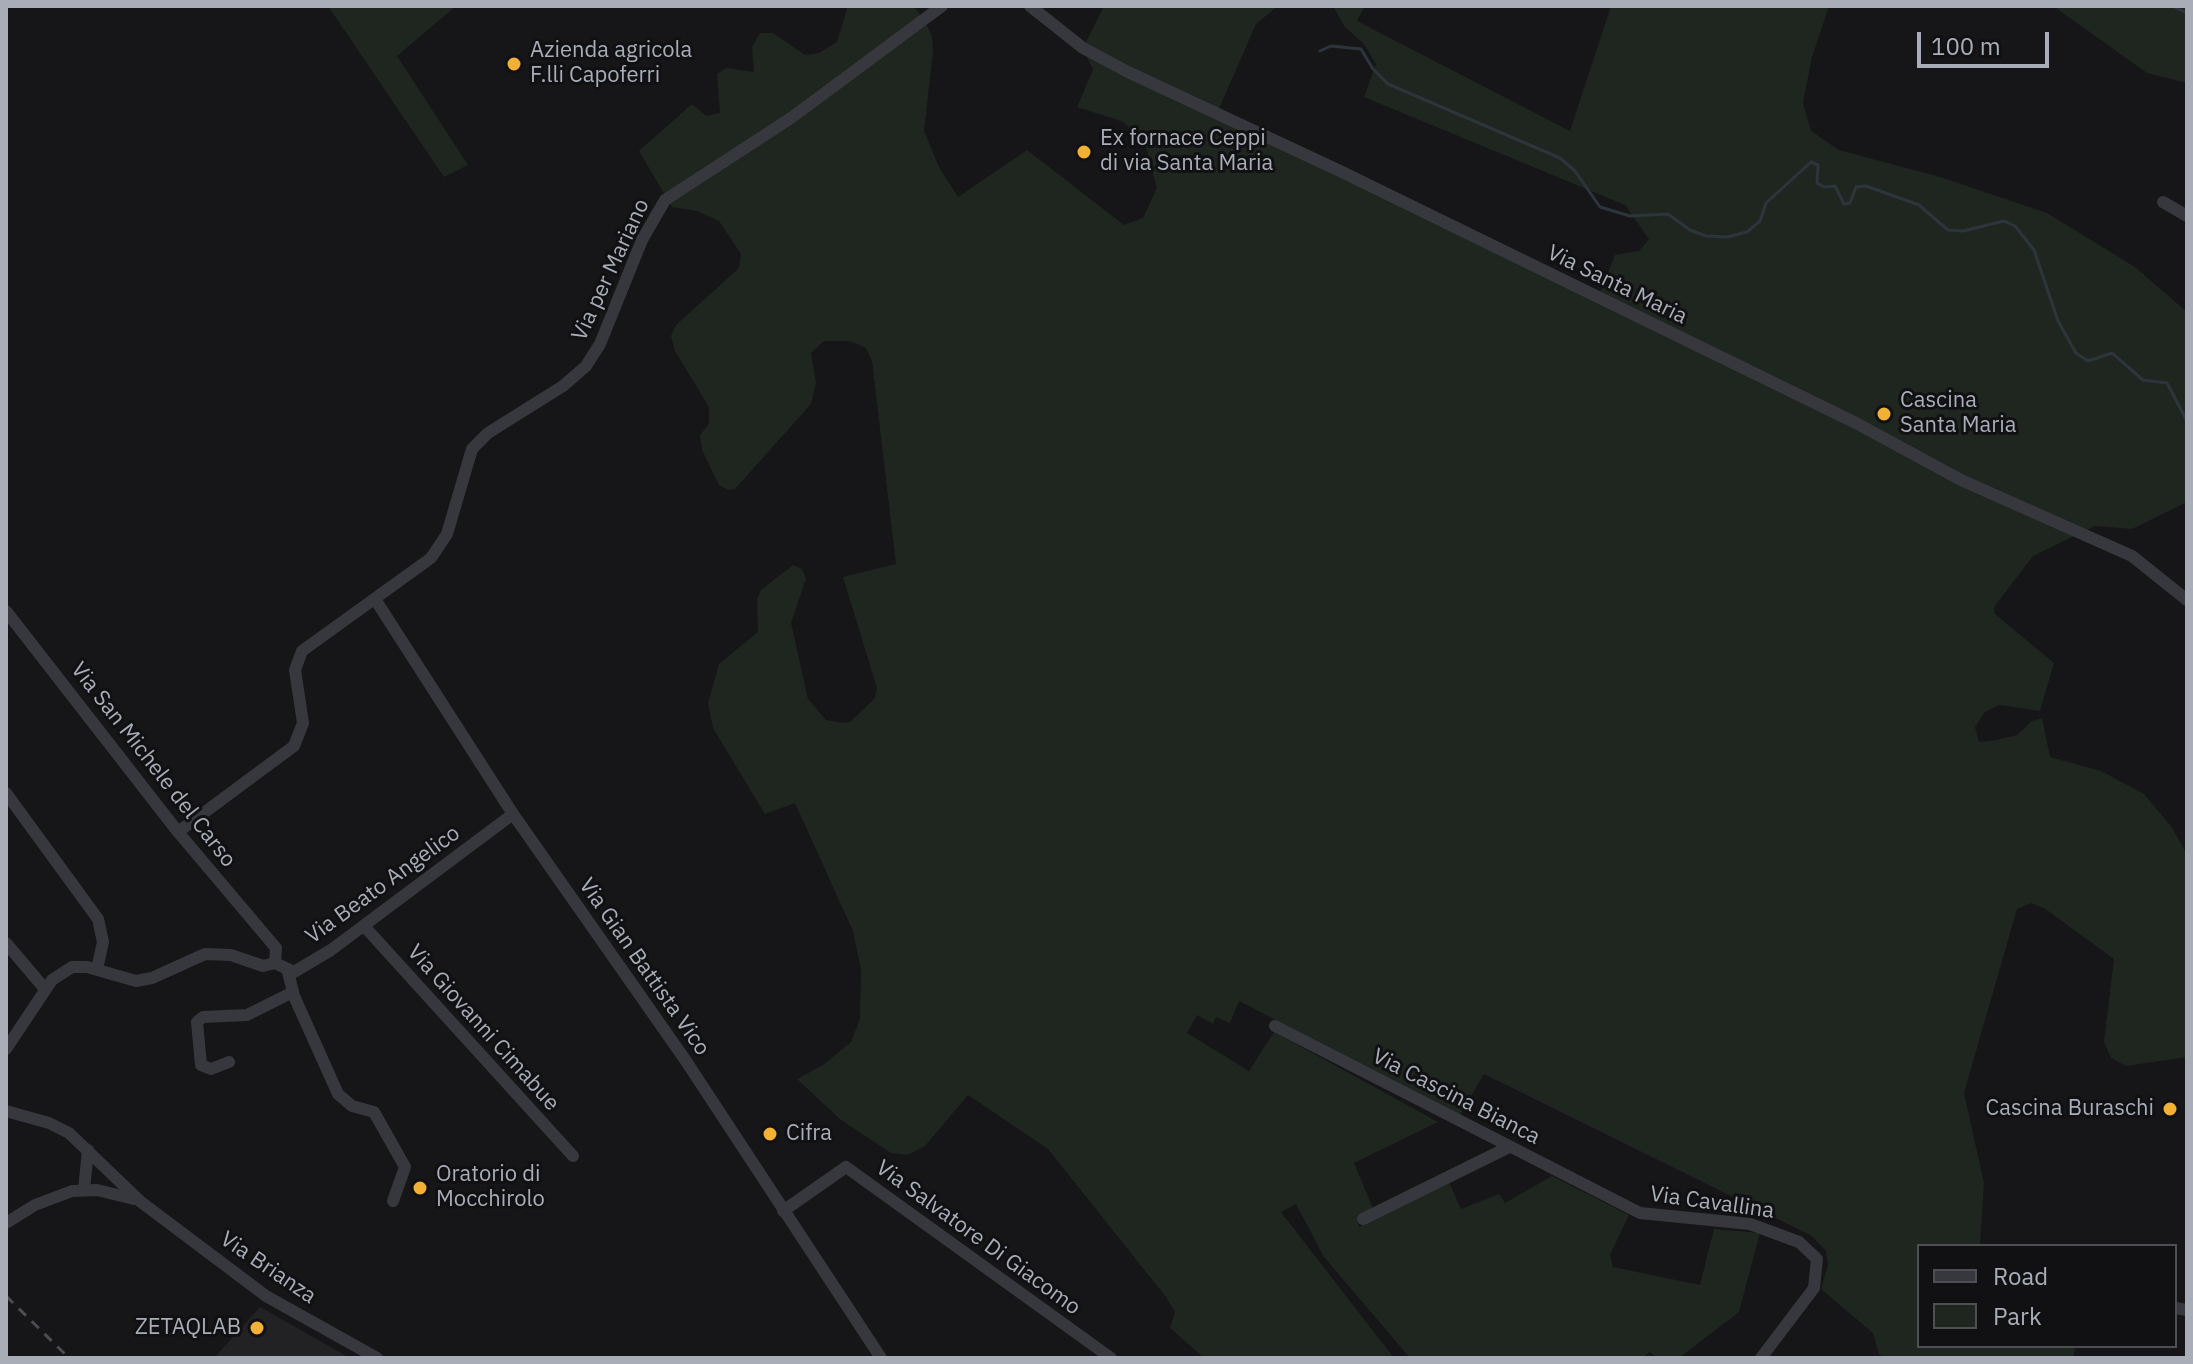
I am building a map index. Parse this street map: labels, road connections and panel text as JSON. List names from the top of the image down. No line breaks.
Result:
{"streets":{"street":["Via per Mariano","Via Santa Maria","Via San Michele del Carso","Via Beato Angelico","Via Gian Battista Vico","Via Giovanni Cimabue","Via Cascina Bianca","Via Cavallina","Via Salvatore Di Giacomo","Via Brianza"]},"crossings":[["Via per Mariano","Via San Michele del Carso"],["Via per Mariano","Via Gian Battista Vico"],["Via Beato Angelico","Via Gian Battista Vico"],["Via Beato Angelico","Via Giovanni Cimabue"],["Via Gian Battista Vico","Via Salvatore Di Giacomo"],["Via Cascina Bianca","Via Cavallina"]],"places":["Azienda agricola F.lli Capoferri","Ex fornace Ceppi di via Santa Maria","Cascina Santa Maria","Cascina Buraschi","Cifra","Oratorio di Mocchirolo","ZETAQLAB"],"legend":["Road","Park"],"scale_bar":"100 m"}
